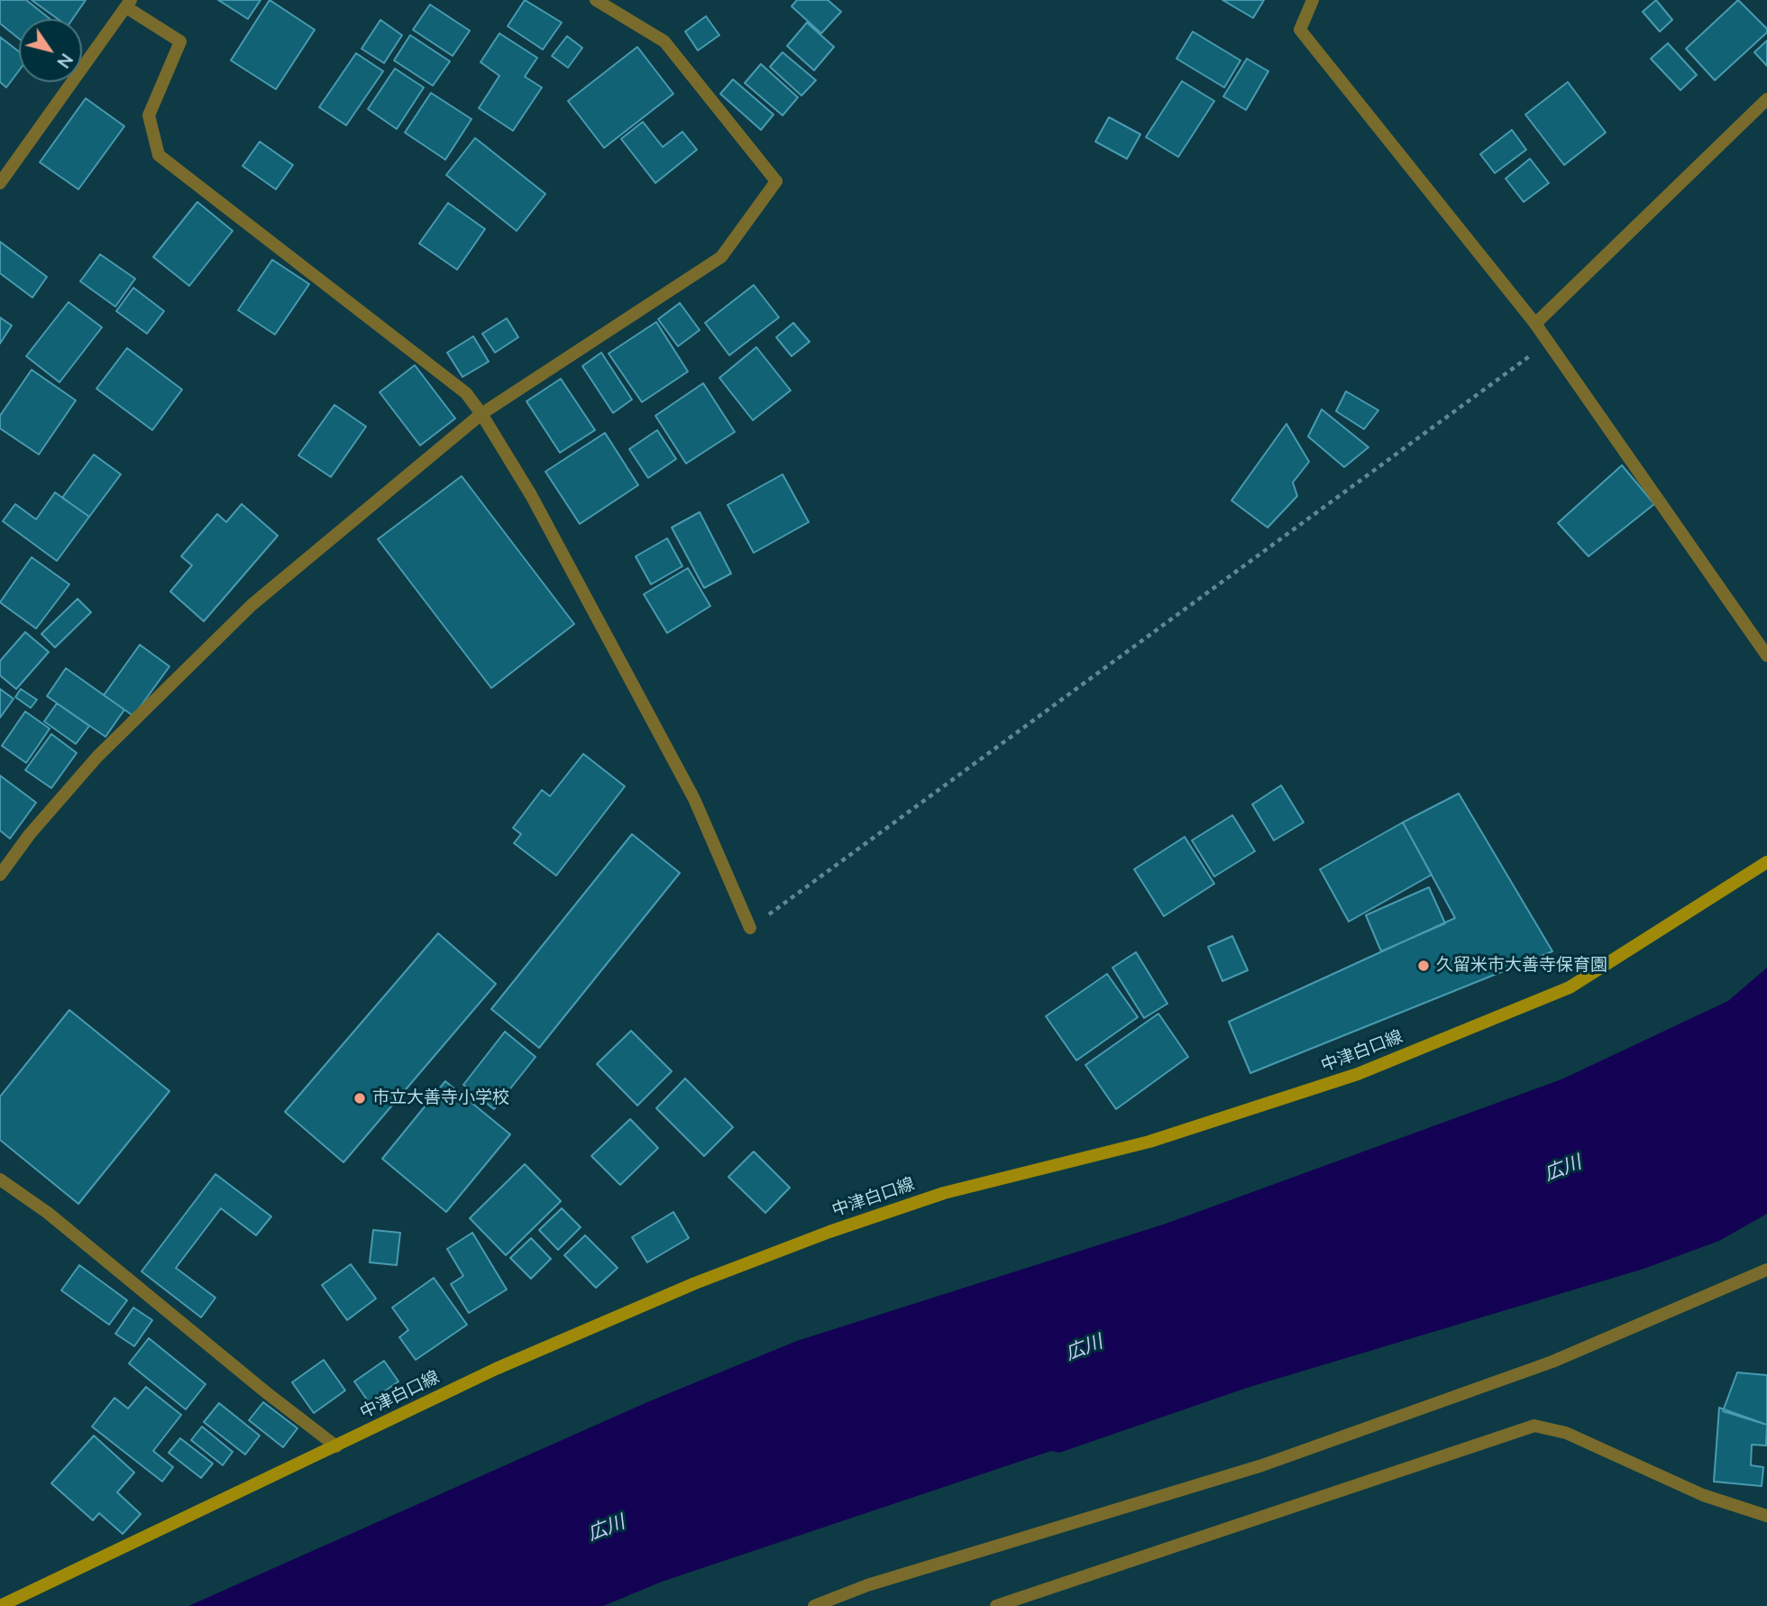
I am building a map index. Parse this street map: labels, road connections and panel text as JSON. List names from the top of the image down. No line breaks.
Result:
{"streets":{"main road":["中津白口線"]},"water":["広川"],"places":["久留米市大善寺保育園","市立大善寺小学校"],"north":"bottom right"}
